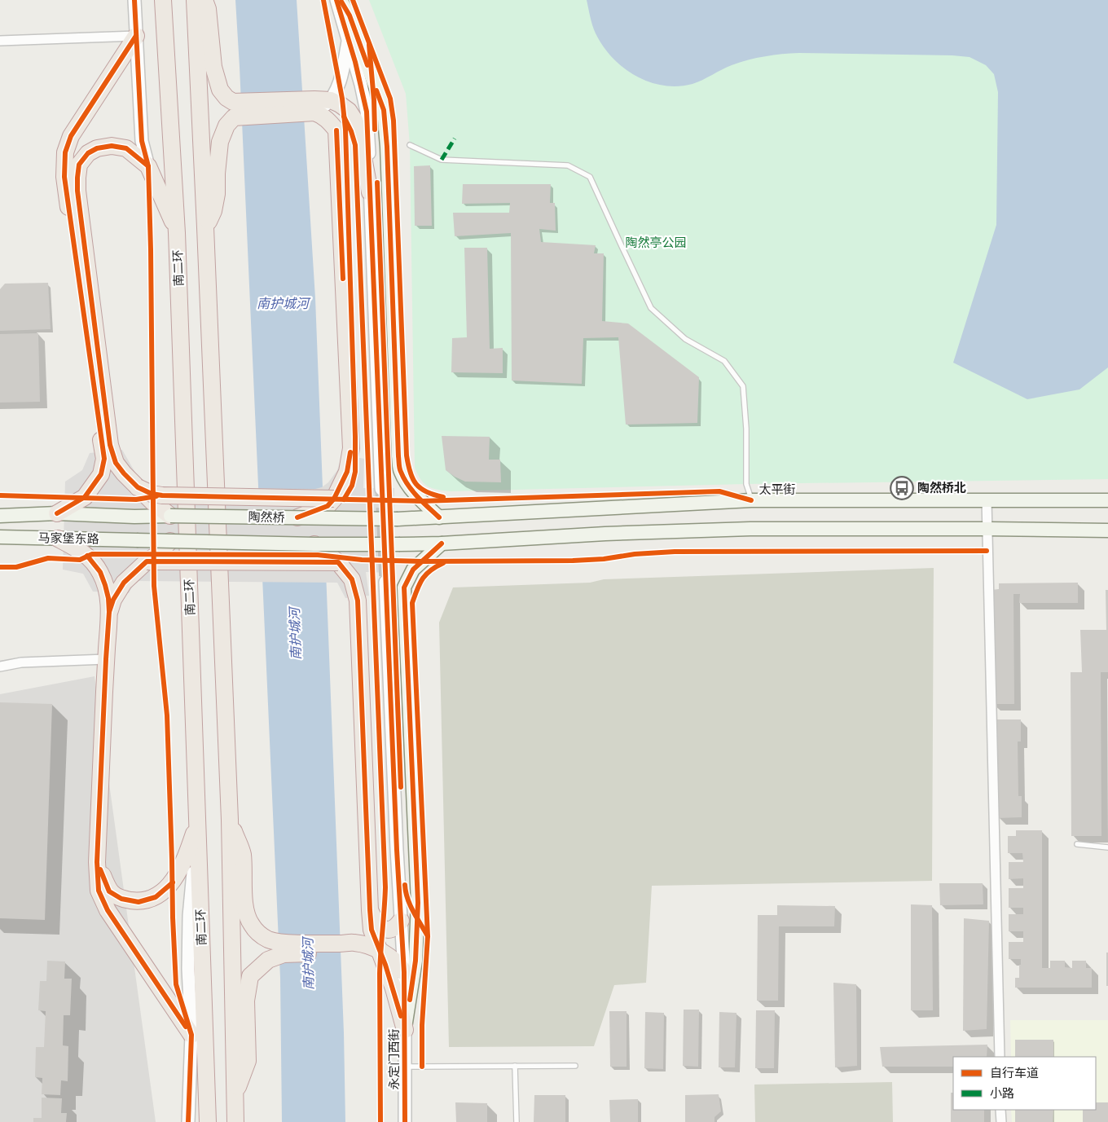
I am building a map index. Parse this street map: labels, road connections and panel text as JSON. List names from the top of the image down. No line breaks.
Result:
{"streets":{"highway":["南二环"],"main road":["太平街","陶然桥","马家堡东路"],"street":["永定门西街"]},"crossings":[["太平街","陶然桥"],["陶然桥","马家堡东路"]],"water":["南护城河"],"parks":["陶然亭公园"],"places":{"bus stop":["陶然桥北"]},"legend":["自行车道","小路"]}
